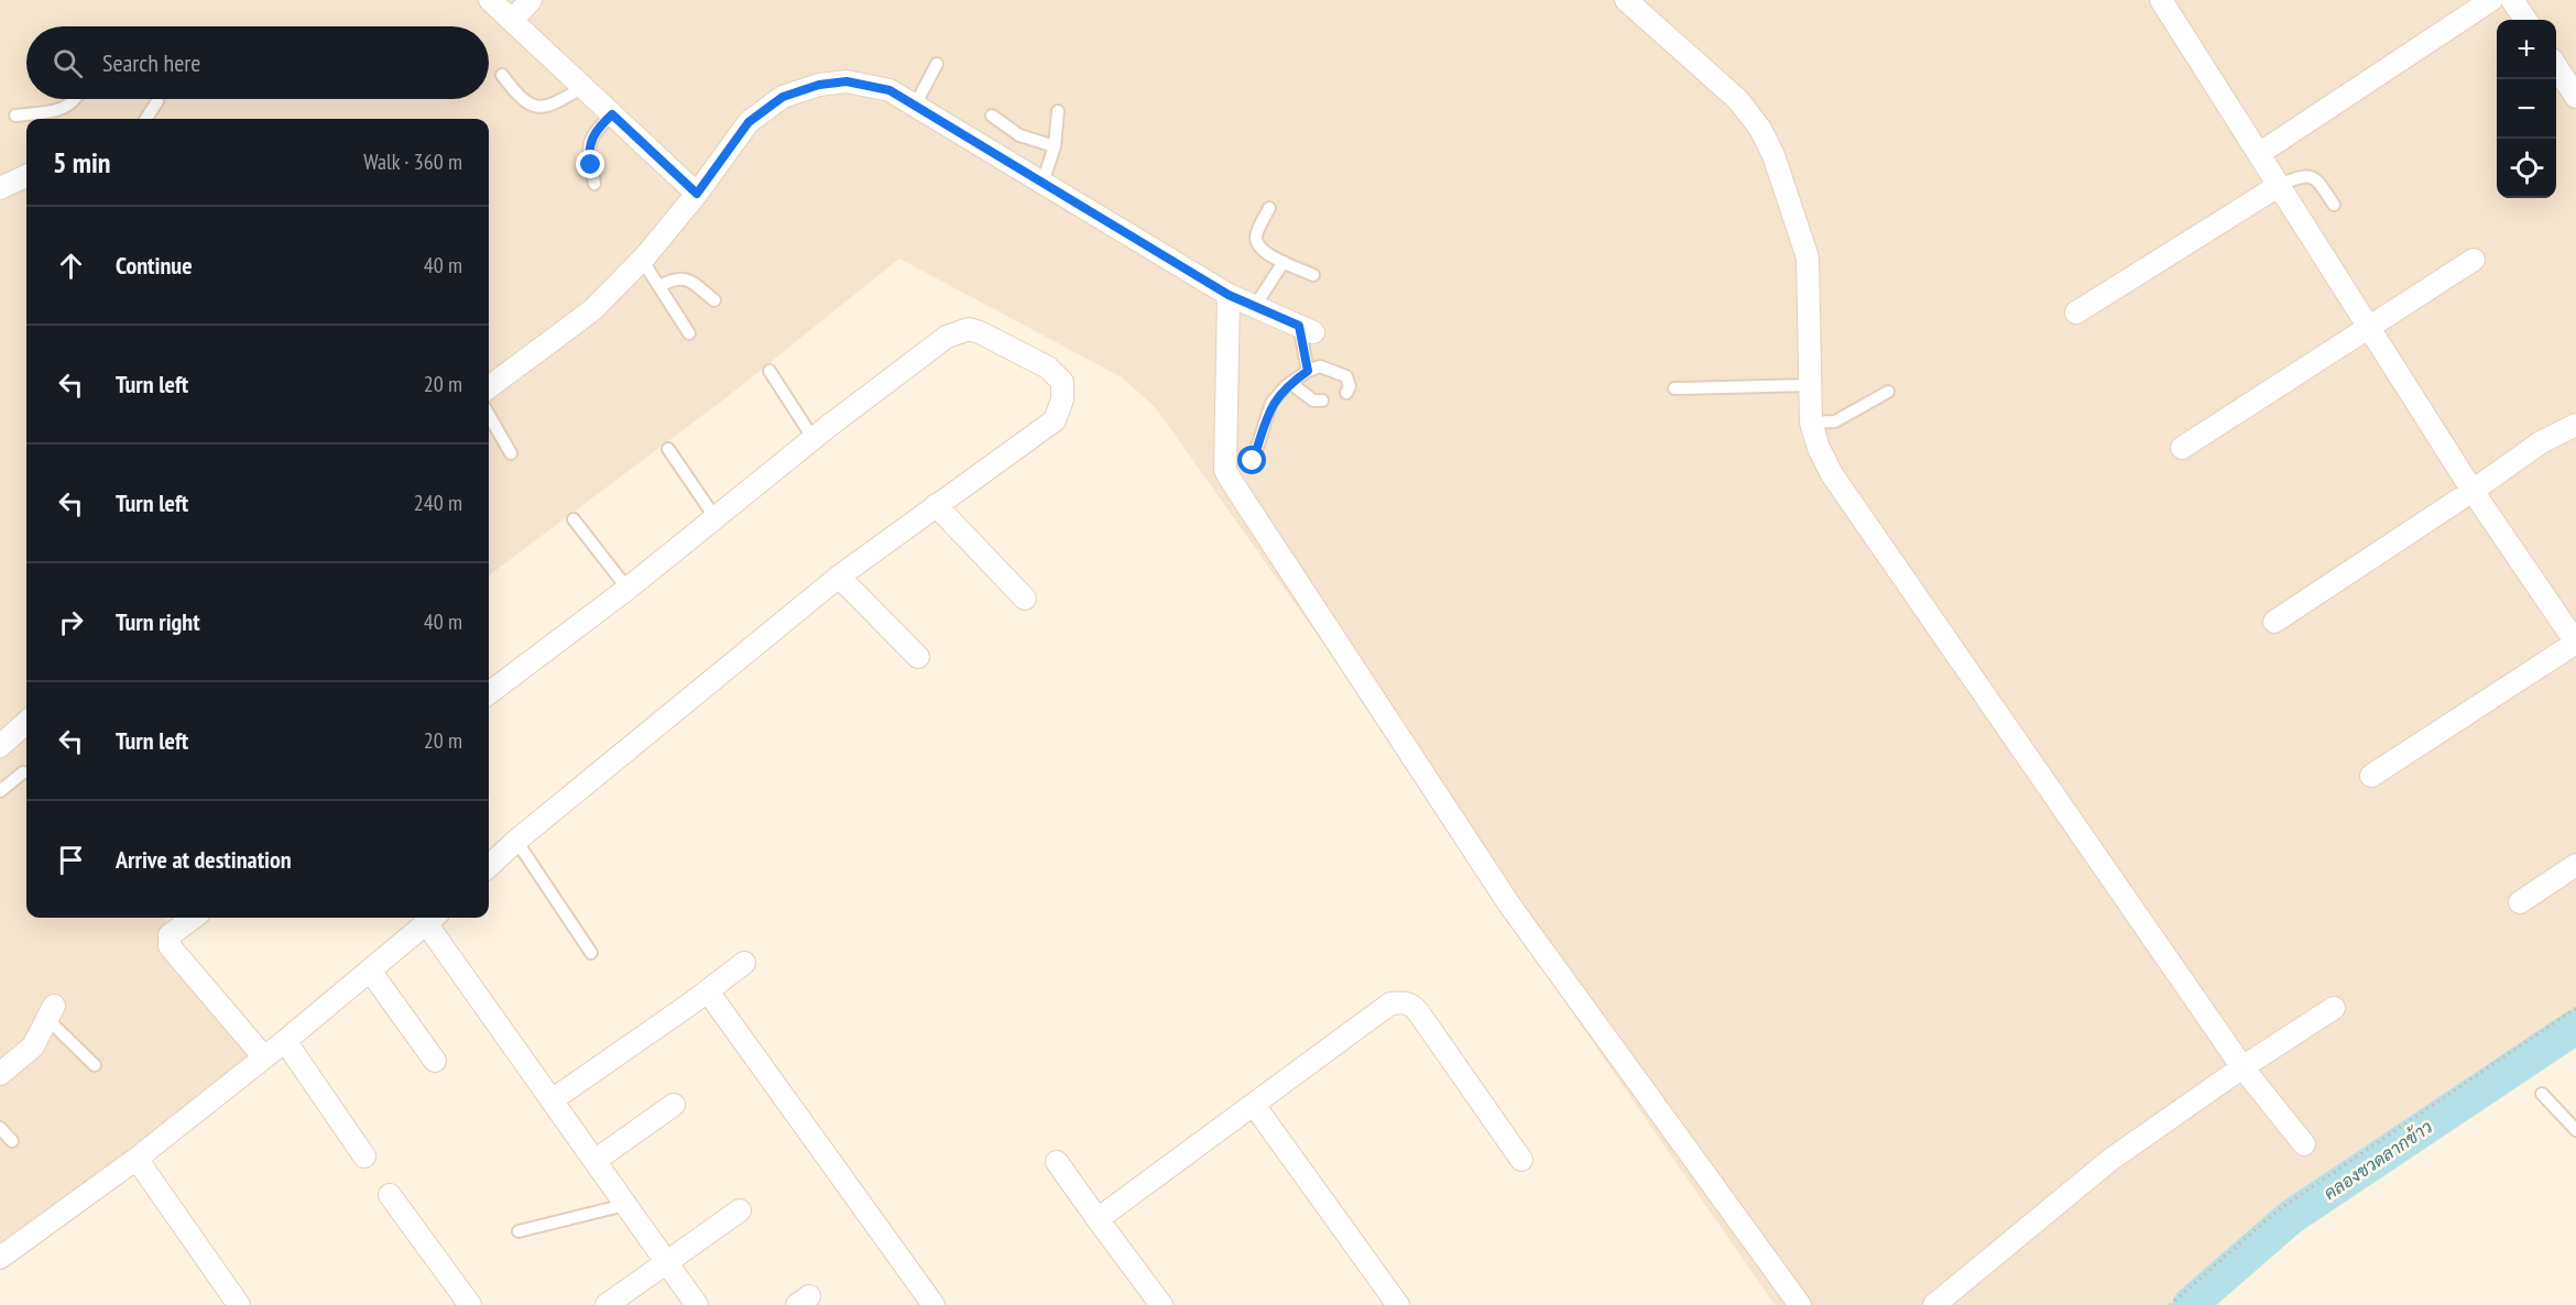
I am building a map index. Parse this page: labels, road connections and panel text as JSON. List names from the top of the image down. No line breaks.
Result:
{"water":["คลองชวดลากข้าว"],"page":{"map_buttons":["+","−"],"search":"Search here","heading":["5 min","Walk · 360 m"],"list":[["Continue","40 m"],["Turn left","20 m"],["Turn left","240 m"],["Turn right","40 m"],["Turn left","20 m"],"Arrive at destination"]}}
